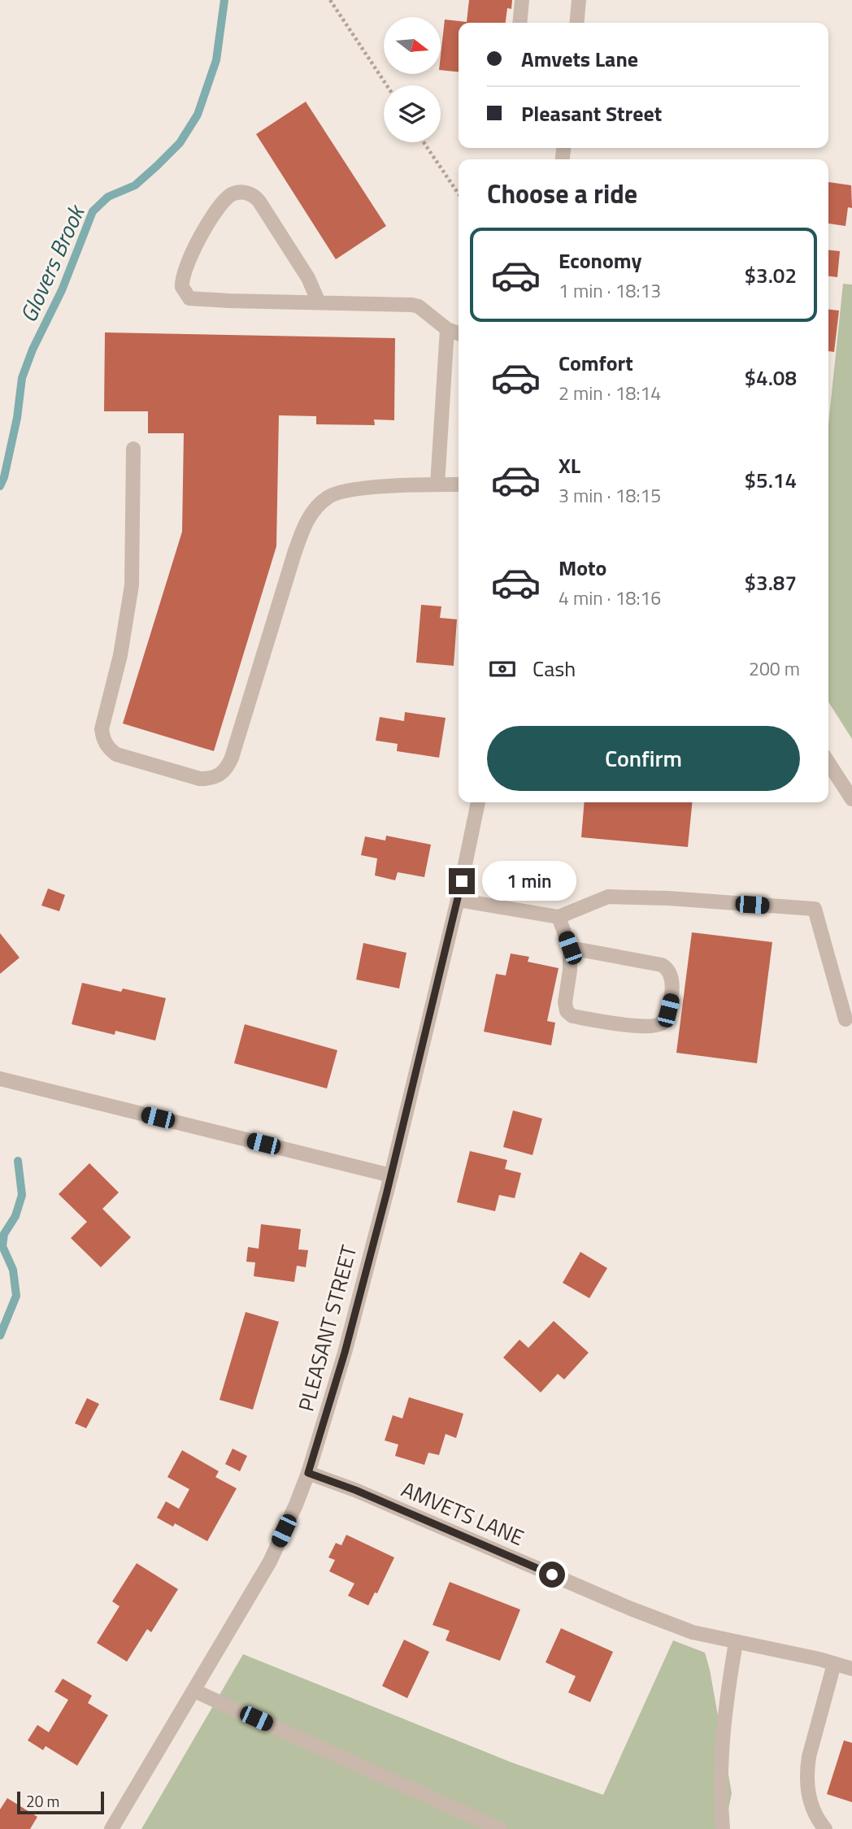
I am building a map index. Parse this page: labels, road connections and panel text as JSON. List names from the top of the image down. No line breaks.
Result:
{"streets":{"street":["PLEASANT STREET","AMVETS LANE"]},"crossings":[["PLEASANT STREET","AMVETS LANE"]],"water":["Glovers Brook"],"scale_bar":"20 m","north":"right","page":{"banner":["Amvets Lane","Pleasant Street"],"heading":"Choose a ride","list":[{"name":"Economy","note":"1 min · 18:13","value":"$3.02"},{"name":"Comfort","note":"2 min · 18:14","value":"$4.08"},{"name":"XL","note":"3 min · 18:15","value":"$5.14"},{"name":"Moto","note":"4 min · 18:16","value":"$3.87"}],"pay":["Cash","200 m"],"buttons":"Confirm","bubble":"1 min","scale":"20 m"}}
